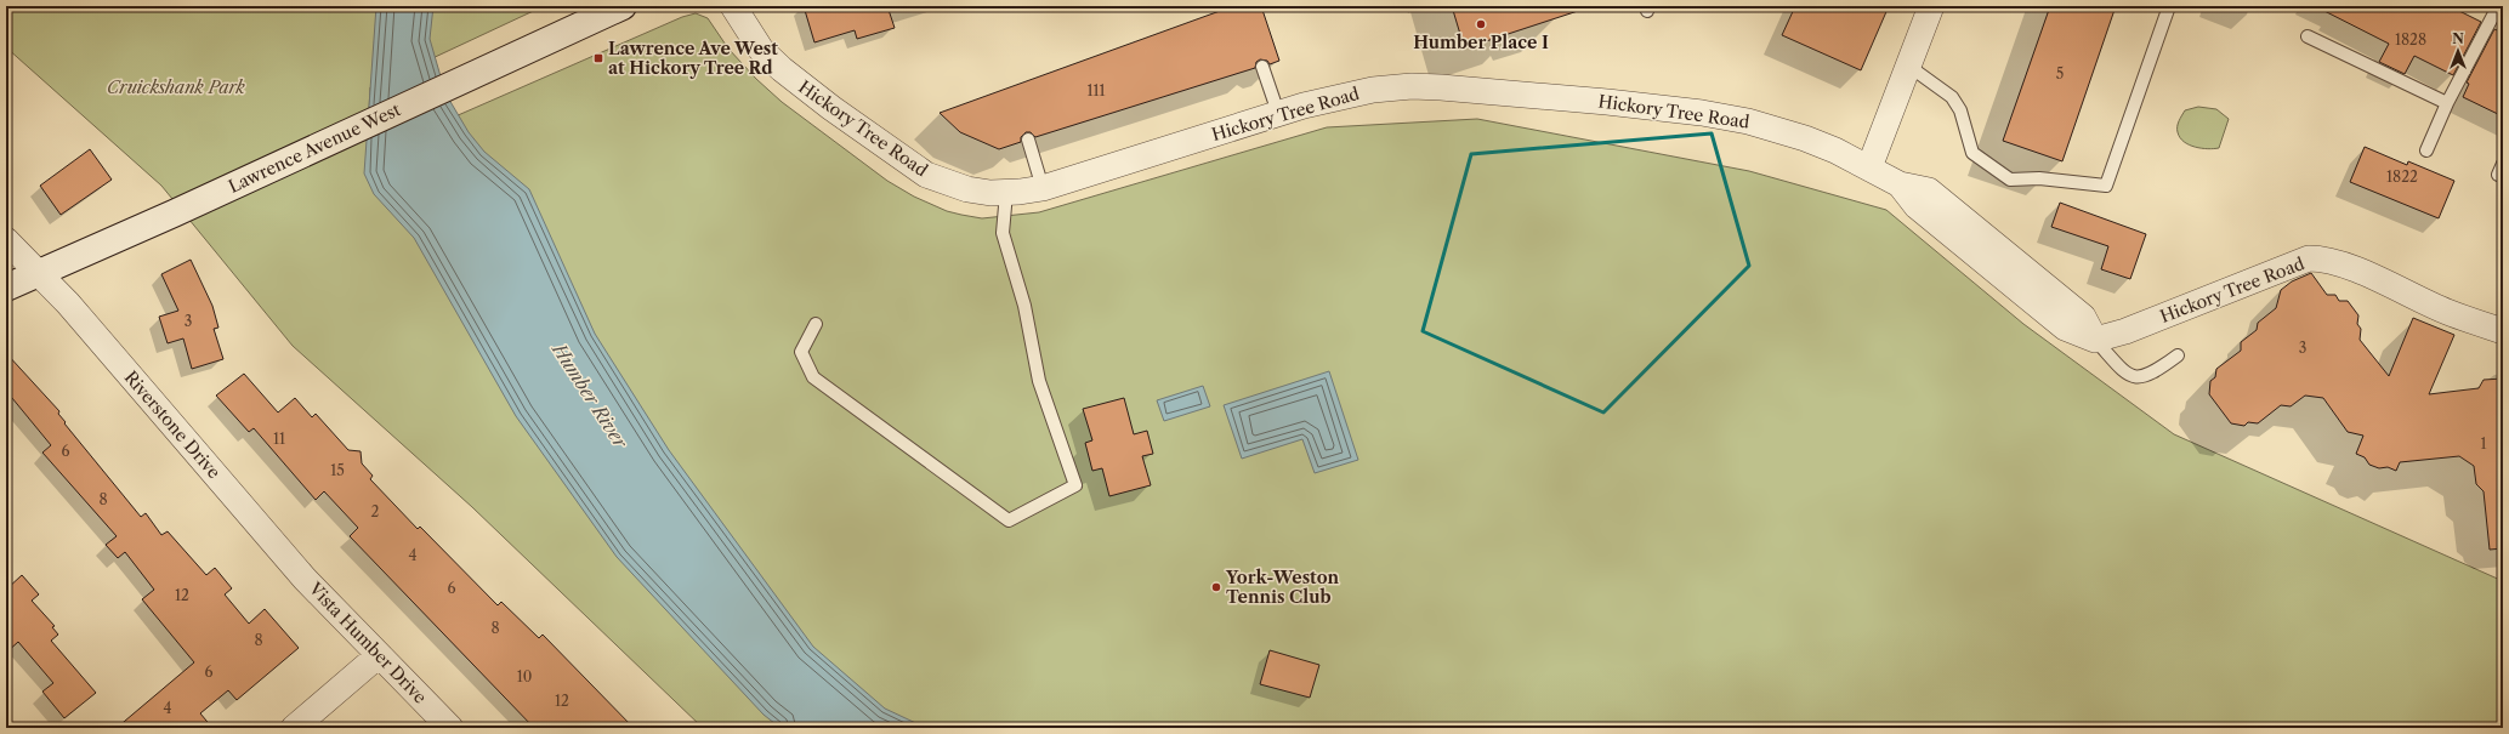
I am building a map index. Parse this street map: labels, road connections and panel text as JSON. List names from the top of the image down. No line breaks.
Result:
{"streets":{"main road":["Lawrence Avenue West"],"street":["Hickory Tree Road","Riverstone Drive","Vista Humber Drive"]},"crossings":[["Lawrence Avenue West","Riverstone Drive"],["Riverstone Drive","Vista Humber Drive"]],"water":["Humber River"],"parks":["Cruickshank Park"],"places":{"other":["Humber Place I","York-Weston Tennis Club"],"transit":["Lawrence Ave West at Hickory Tree Rd"]},"house_numbers":["1828","5","111","1822","3","3","11","1","6","15","8","2","4","6","12","8","8","6","10","12","4"],"north":"top"}
